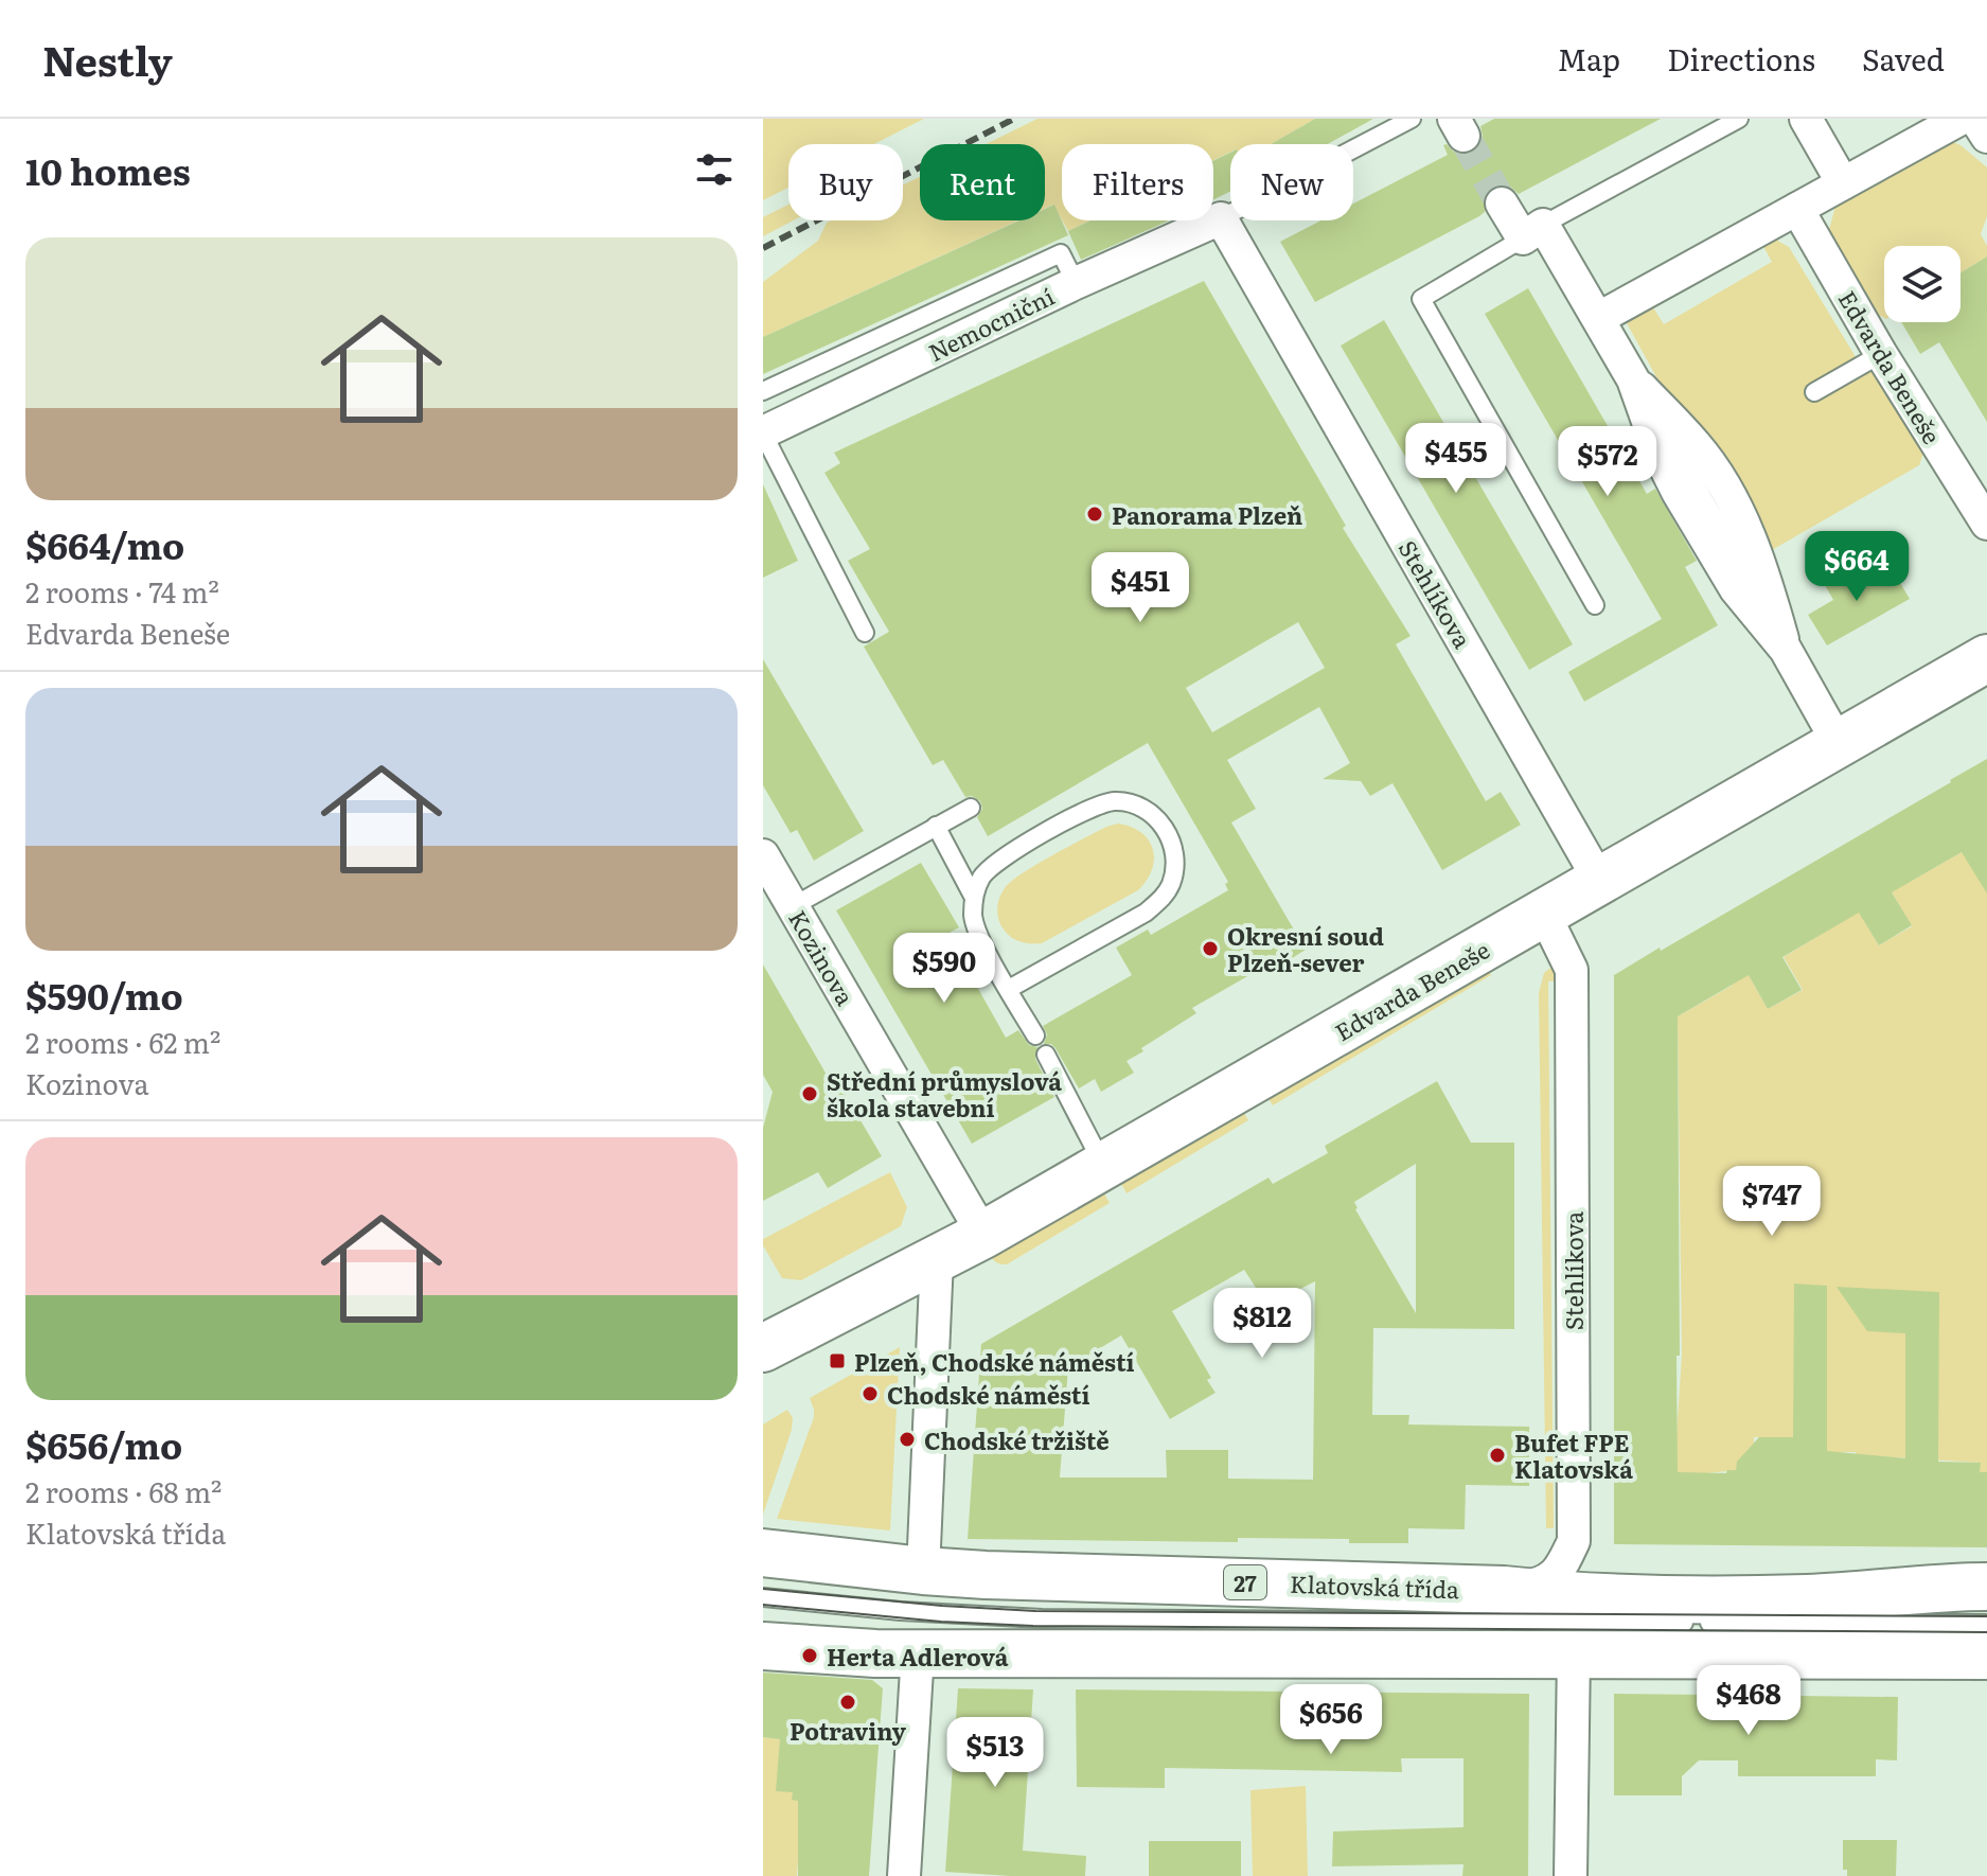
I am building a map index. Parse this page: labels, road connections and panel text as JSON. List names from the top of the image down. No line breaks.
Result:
{"streets":{"main road":["Edvarda Beneše","27","Klatovská třída"],"street":["Nemocniční","Stehlíkova","Kozinova"]},"crossings":[["Nemocniční","Stehlíkova"],["Edvarda Beneše","Stehlíkova"],["Edvarda Beneše","Kozinova"],["Stehlíkova","Klatovská třída"]],"places":{"other":["Panorama Plzeň","Okresní soud Plzeň-sever","Střední průmyslová škola stavební","Chodské náměstí","Chodské tržiště","Bufet FPE Klatovská","Herta Adlerová","Potraviny"],"transit":["Plzeň, Chodské náměstí"]},"page":{"header":"Nestly","nav":["Map","Directions","Saved"],"heading":"10 homes","chip":["Buy","Rent","Filters","New"],"list":[{"name":"$664/mo","note":"2 rooms · 74 m² · Edvarda Beneše"},{"name":"$590/mo","note":"2 rooms · 62 m² · Kozinova"},{"name":"$656/mo","note":"2 rooms · 68 m² · Klatovská třída"}],"price":["$455","$572","$664","$451","$590","$747","$812","$468","$656","$513"]}}
